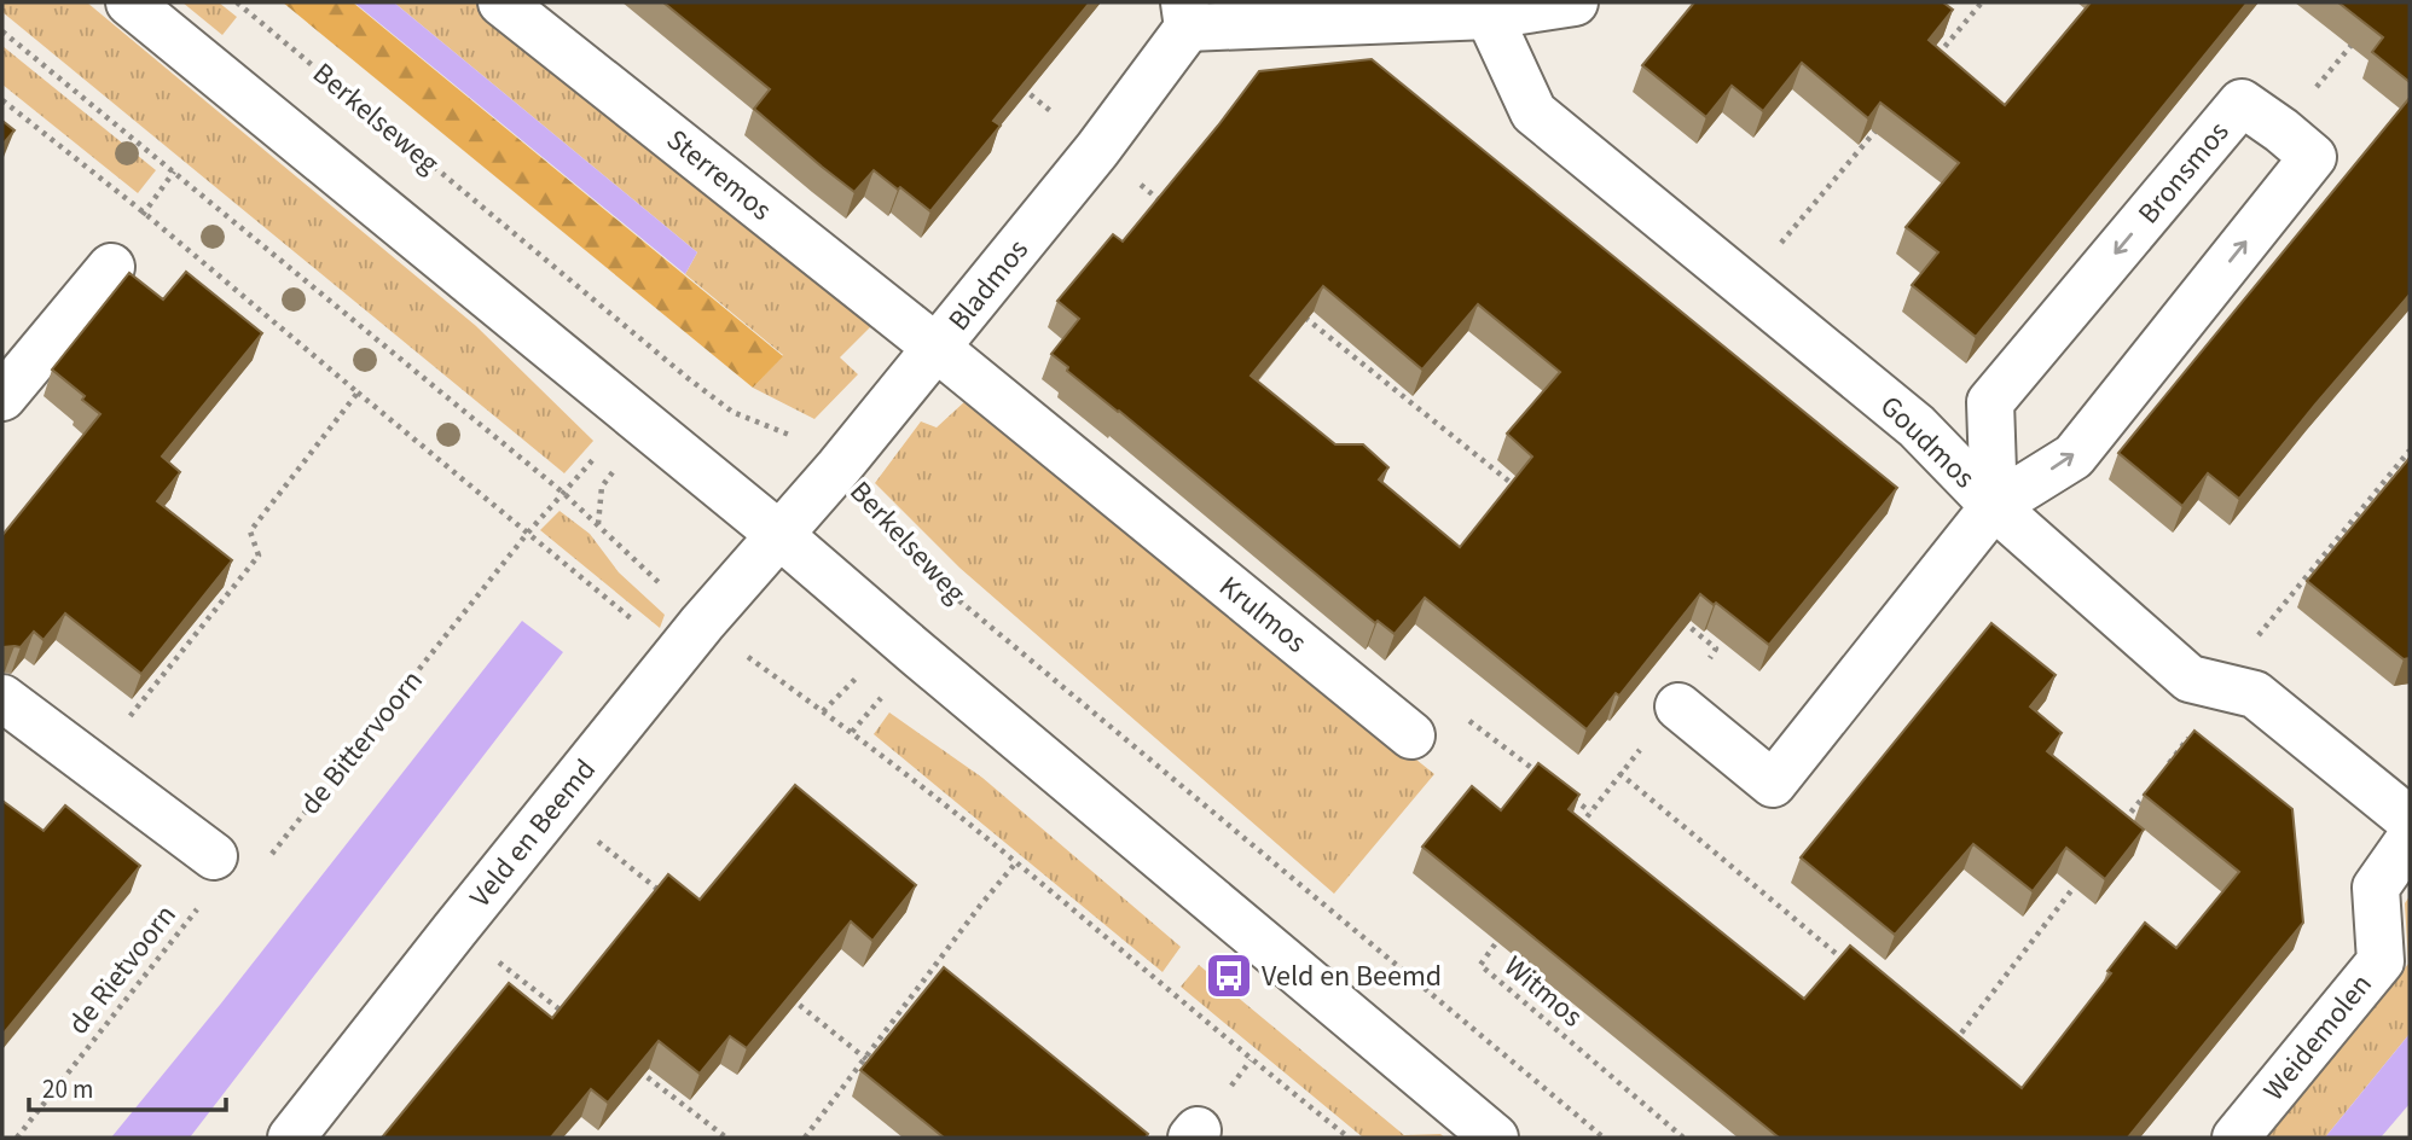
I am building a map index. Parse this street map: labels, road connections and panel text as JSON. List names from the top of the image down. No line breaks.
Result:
{"streets":{"street":["Bronsmos","Sterremos","Bladmos","Goudmos","Krulmos","Veld en Beemd","Weidemolen"],"path":["Berkelseweg","de Bittervoorn","de Rietvoorn","Witmos"]},"crossings":[["Berkelseweg","Bladmos"],["Berkelseweg","de Bittervoorn"],["Bronsmos","Goudmos"],["Sterremos","Bladmos"],["Sterremos","Krulmos"],["Bladmos","Goudmos"],["Bladmos","Krulmos"],["Bladmos","Veld en Beemd"],["de Bittervoorn","de Rietvoorn"]],"places":{"bus stop":["Veld en Beemd"]},"scale_bar":"20 m"}
